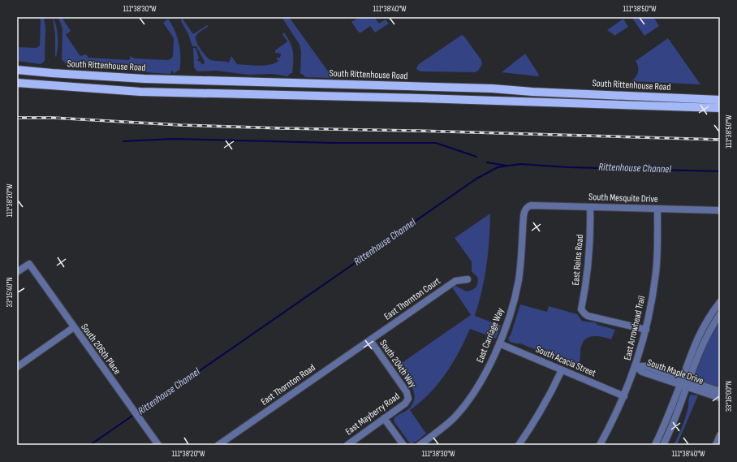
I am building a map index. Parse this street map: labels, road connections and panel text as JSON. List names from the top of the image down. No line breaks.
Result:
{"streets":{"main road":["South Rittenhouse Road"],"street":["South Mesquite Drive","East Reins Road","East Thornton Court","East Arrowhead Trail","East Carriage Way","South 206th Place","South Acacia Street","South 204th Way","South Maple Drive","East Thornton Road","East Mayberry Road"]},"crossings":[["South Mesquite Drive","East Reins Road"],["South Mesquite Drive","East Arrowhead Trail"],["South Mesquite Drive","East Carriage Way"],["East Reins Road","East Arrowhead Trail"],["East Thornton Court","South 204th Way"],["East Thornton Court","East Thornton Road"],["East Arrowhead Trail","South Acacia Street"],["East Arrowhead Trail","South Maple Drive"],["East Carriage Way","South Acacia Street"],["South 204th Way","East Thornton Road"],["South 204th Way","East Mayberry Road"]],"water":["Rittenhouse Channel"],"coordinates":["111°38'30\"W","111°38'40\"W","111°38'50\"W","111°38'20\"W","33°15'40\"N","33°16'00\"N"]}
